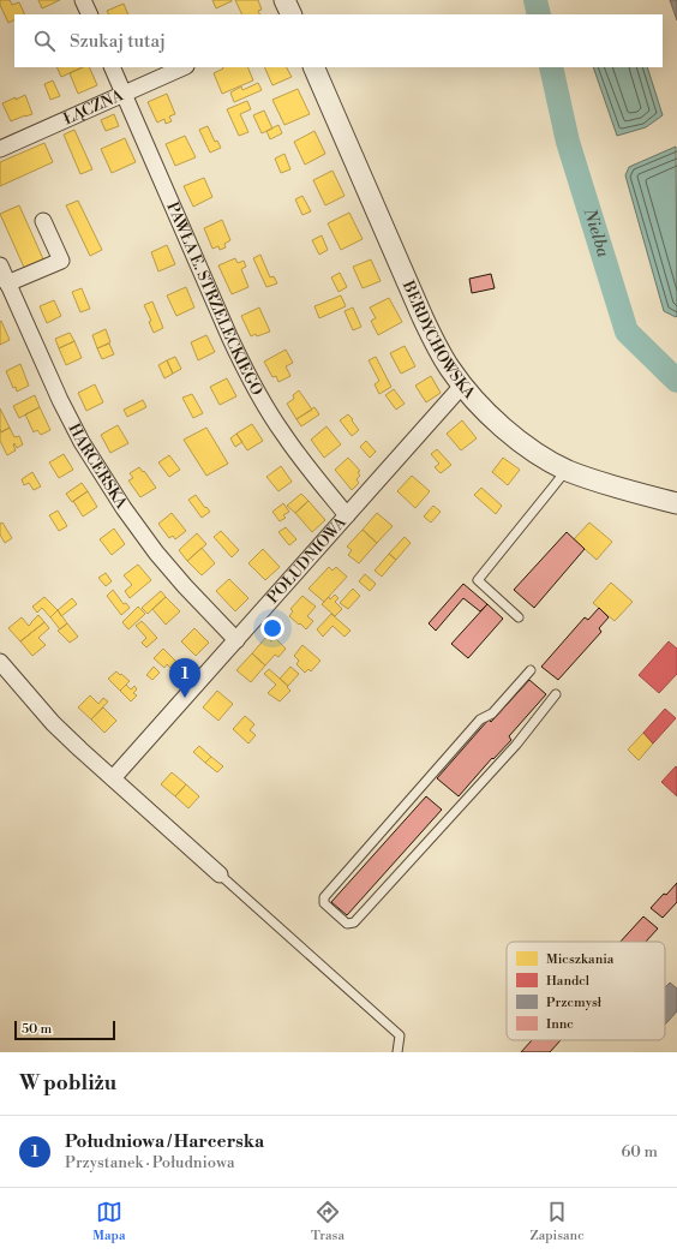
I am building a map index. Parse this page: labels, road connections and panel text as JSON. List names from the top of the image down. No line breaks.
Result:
{"streets":{"street":["ŁĄCZNA","PAWŁA E. STRZELECKIEGO","BERDYCHOWSKA","HARCERSKA","POŁUDNIOWA"]},"crossings":[["ŁĄCZNA","PAWŁA E. STRZELECKIEGO"],["PAWŁA E. STRZELECKIEGO","POŁUDNIOWA"],["BERDYCHOWSKA","POŁUDNIOWA"],["HARCERSKA","POŁUDNIOWA"]],"water":["Nielba"],"legend":["Mieszkania","Handel","Przemysł","Inne"],"scale_bar":"50 m","page":{"search":"Szukaj tutaj","pins":"1","scale":"50 m","heading":"W pobliżu","list":[{"mark":"1","name":"Południowa / Harcerska","note":"Przystanek · Południowa","value":"60 m"}],"nav":["Mapa","Trasa","Zapisane"]}}
